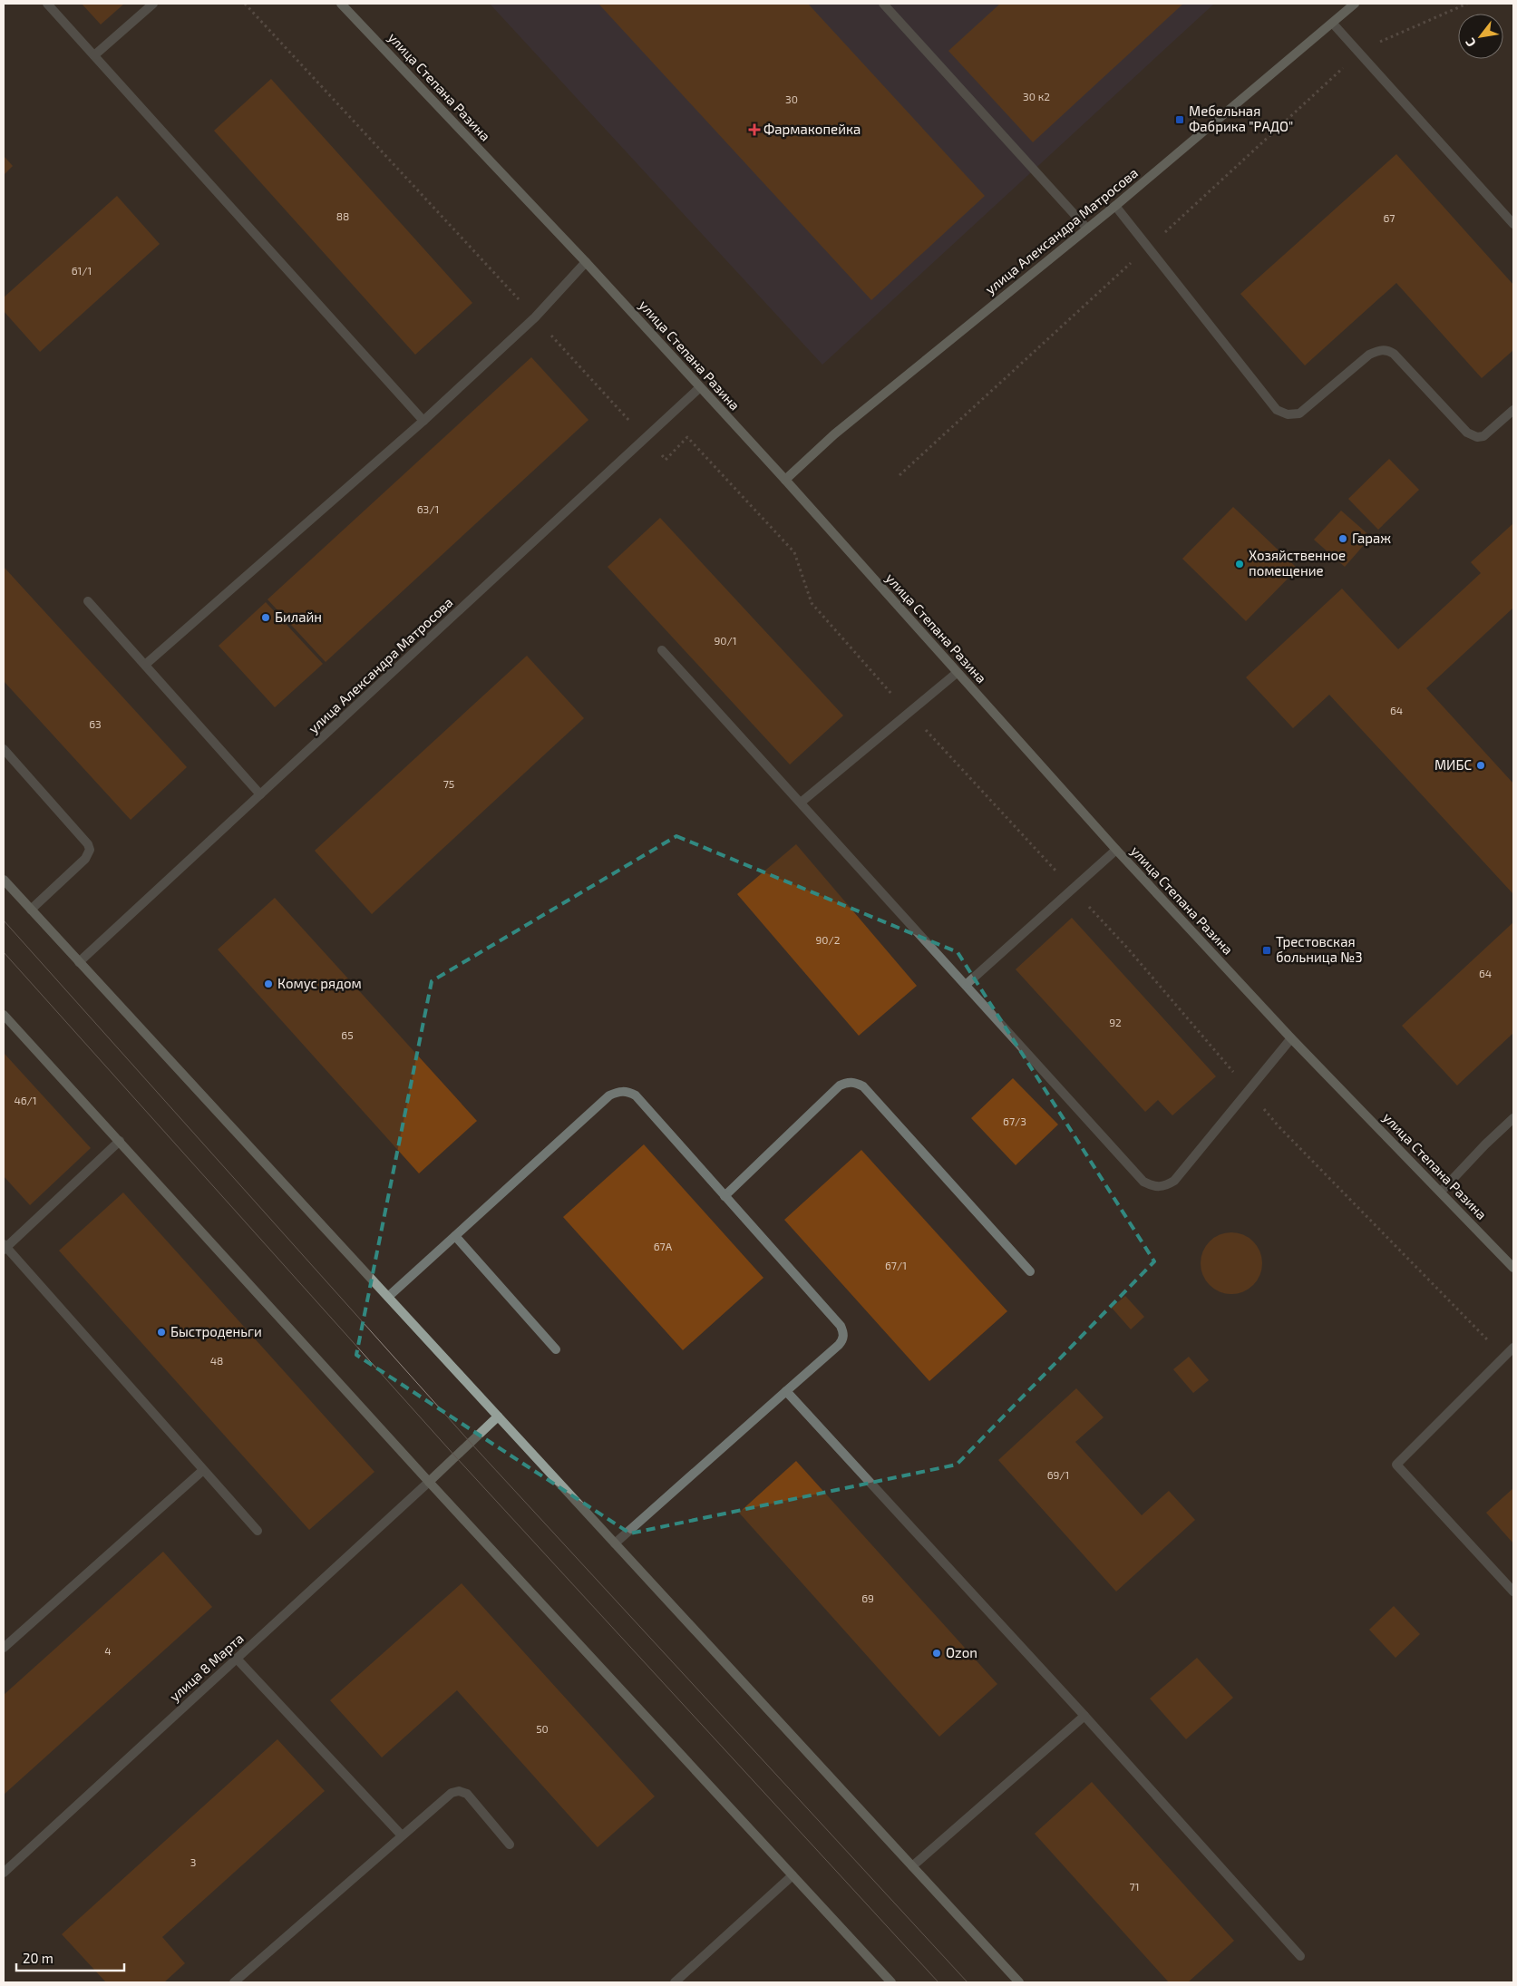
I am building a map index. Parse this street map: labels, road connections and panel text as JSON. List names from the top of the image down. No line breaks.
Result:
{"streets":{"main road":["улица Степана Разина","улица Александра Матросова"],"street":["улица 8 Марта"]},"crossings":[["улица Степана Разина","улица Александра Матросова"]],"places":{"transit":["Мебельная Фабрика \"РАДО\"","Трестовская больница №3"],"health":["Фармакопейка"],"other":["Гараж","Хозяйственное помещение","Билайн","МИБС","Комус рядом","Быстроденьги","Ozon"]},"house_numbers":["30 к2","30","88","67","61/1","63/1","90/1","64","63","75","90/2","64","92","65","46/1","67/3","67А","67/1","48","69/1","69","4","50","3","71"],"scale_bar":"20 m","north":"bottom left"}
